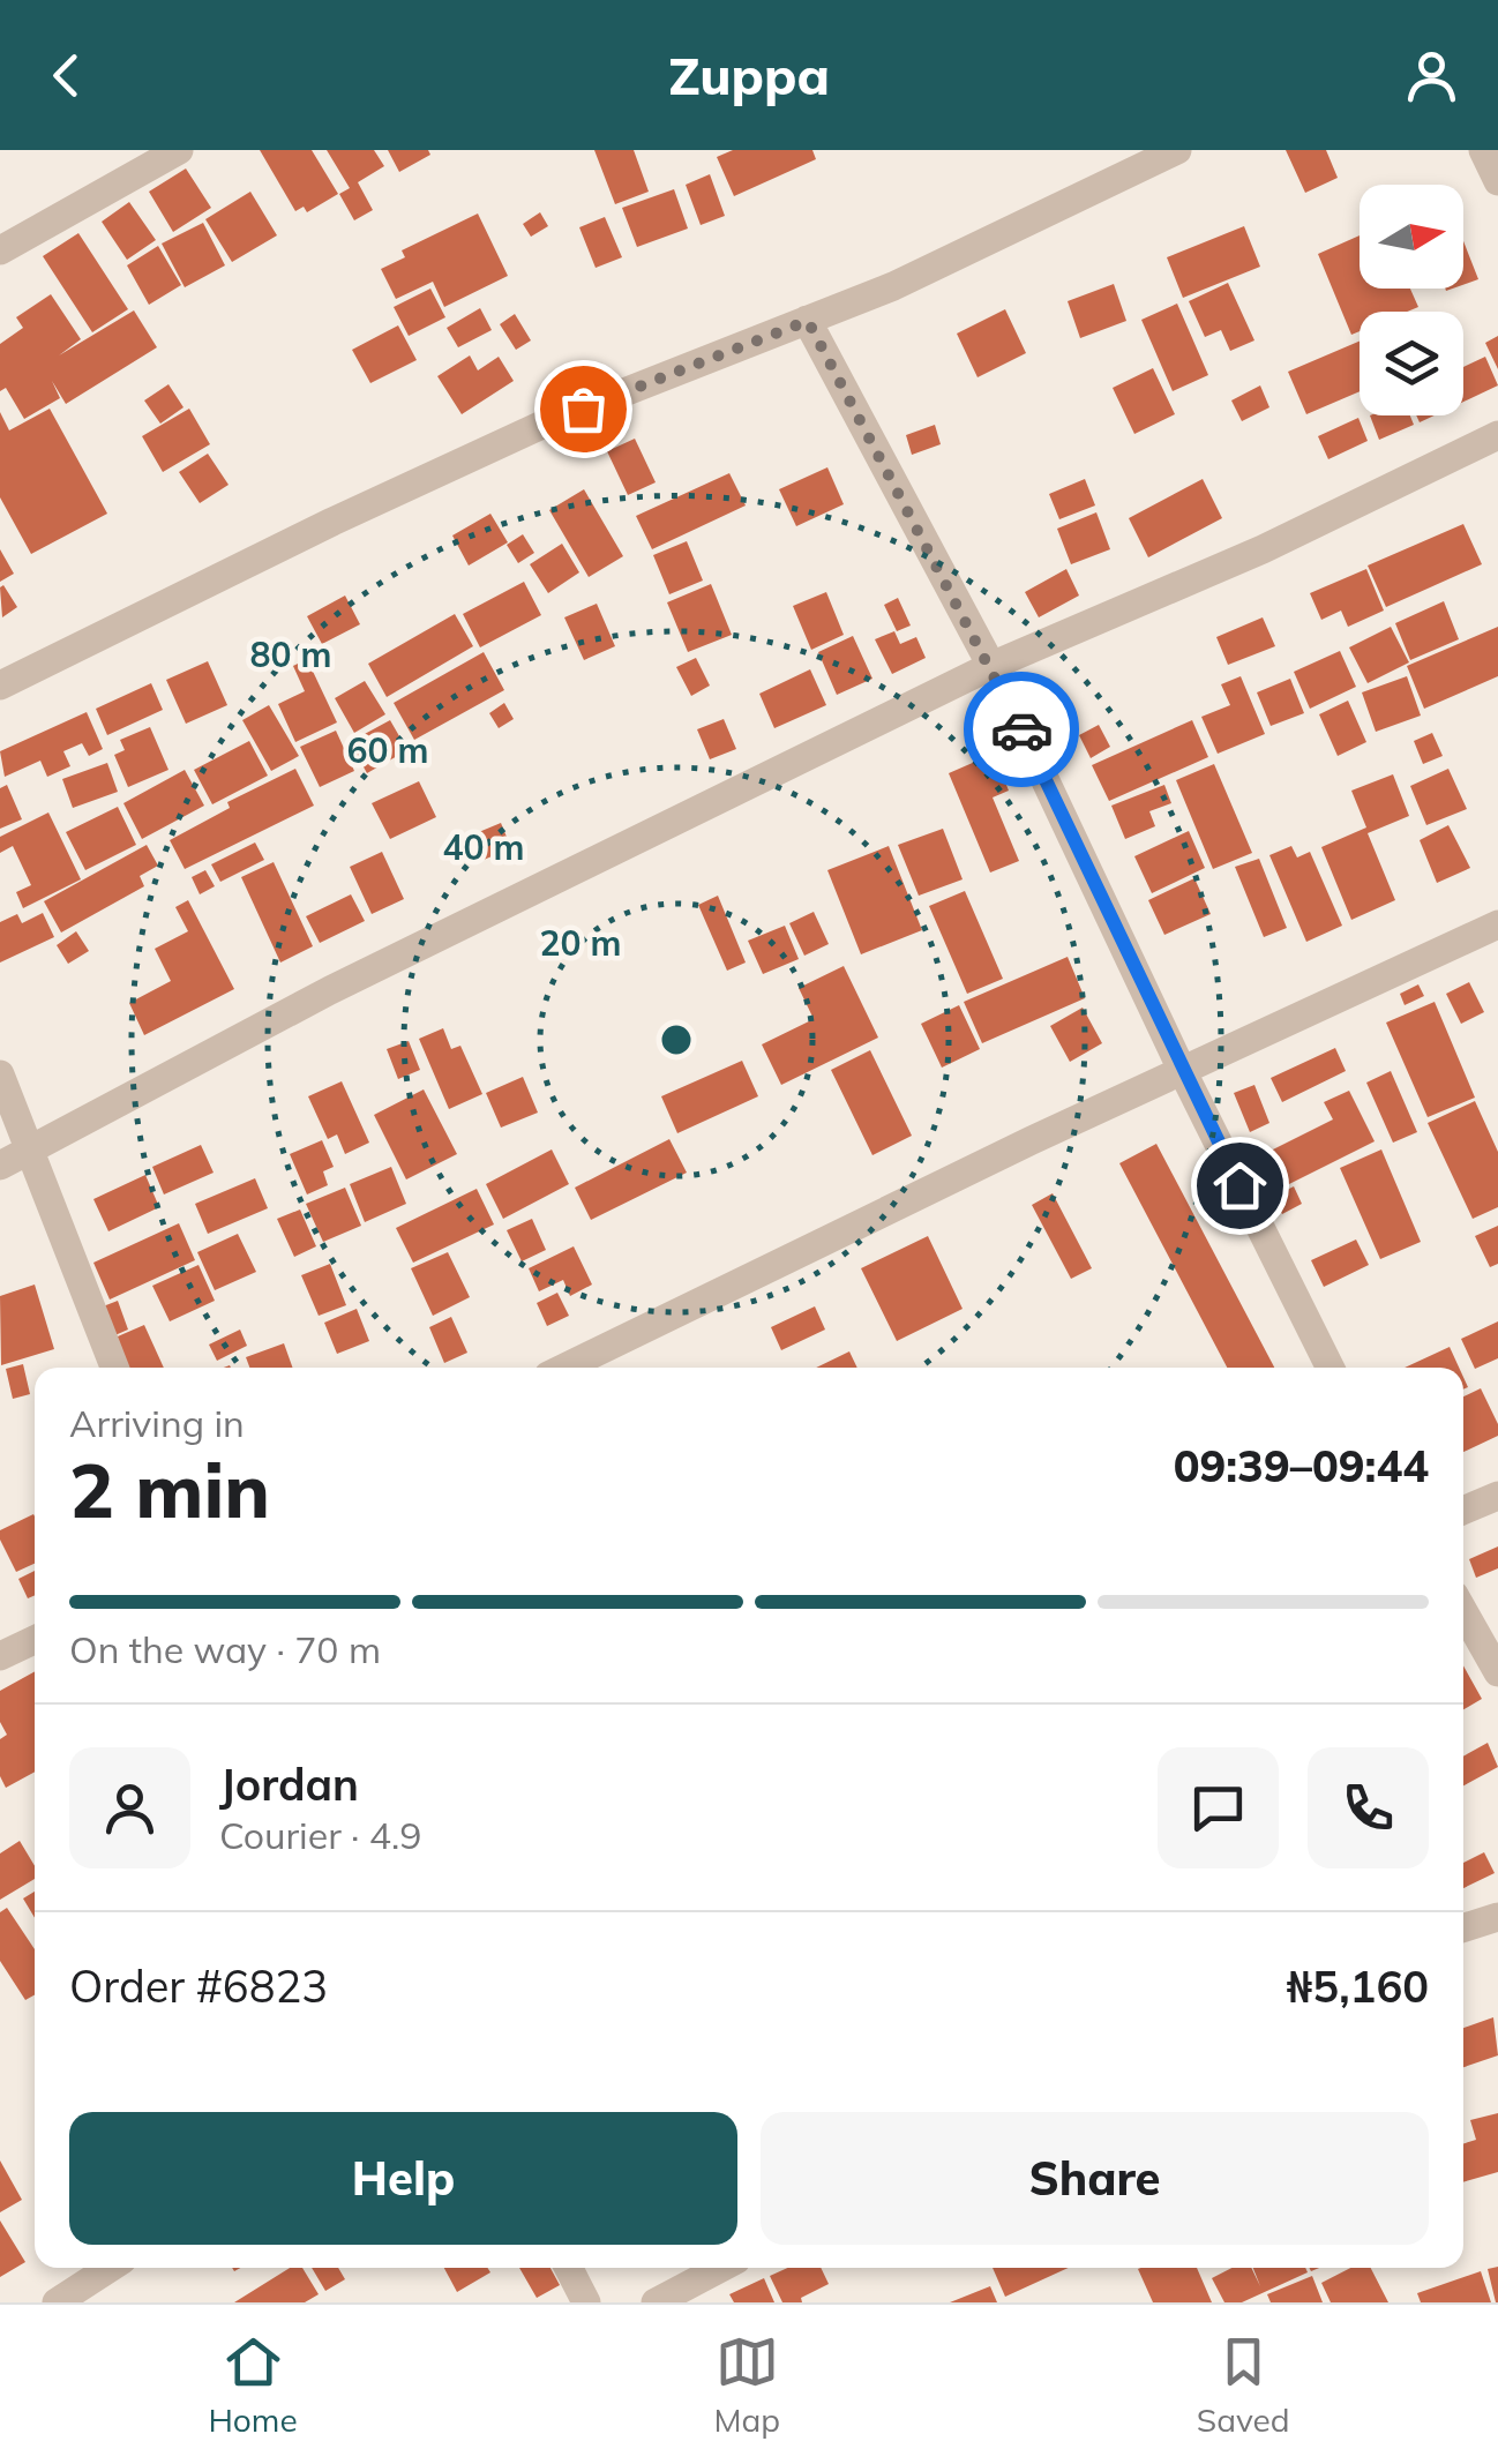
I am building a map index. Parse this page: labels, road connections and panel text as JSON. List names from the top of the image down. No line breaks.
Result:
{"north":"right","page":{"header":"Zuppa","heading":["2 min","Arriving in","09:39–09:44"],"panel":["Jordan","Courier · 4.9","Order #6823","₦5,160"],"bar":"On the way · 70 m","buttons":["Help","Share"],"tabs":["Home","Map","Saved"]},"rings":["80 m","60 m","40 m","20 m"]}
